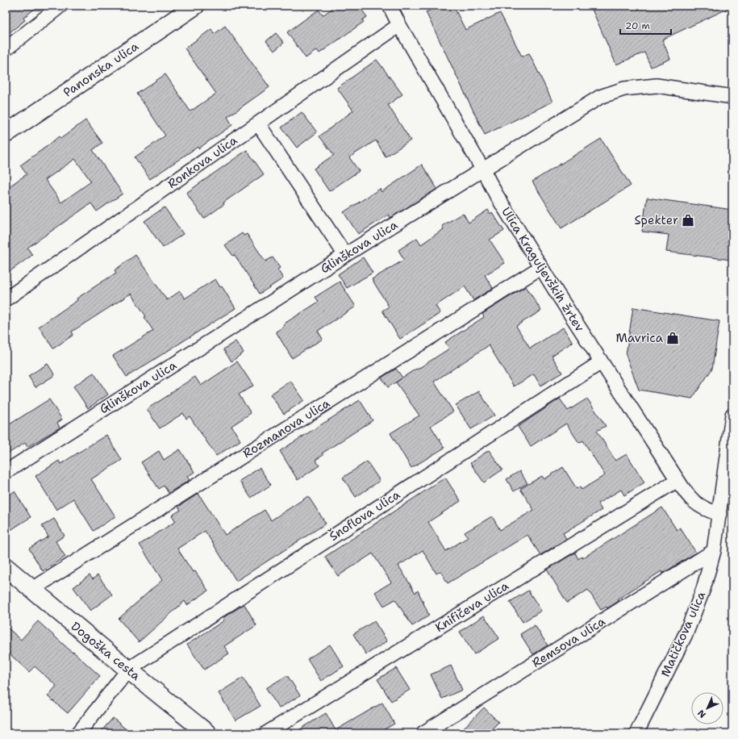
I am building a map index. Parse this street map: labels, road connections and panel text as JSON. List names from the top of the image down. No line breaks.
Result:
{"streets":{"street":["Panonska ulica","Ronkova ulica","Glinškova ulica","Ulica Kraguljevških žrtev","Rozmanova ulica","Šnoflova ulica","Knifičeva ulica","Matičkova ulica","Remsova ulica","Dogoška cesta"]},"crossings":[["Ronkova ulica","Ulica Kraguljevških žrtev"],["Glinškova ulica","Ulica Kraguljevških žrtev"],["Ulica Kraguljevških žrtev","Rozmanova ulica"],["Ulica Kraguljevških žrtev","Šnoflova ulica"],["Ulica Kraguljevških žrtev","Knifičeva ulica"],["Ulica Kraguljevških žrtev","Matičkova ulica"],["Rozmanova ulica","Dogoška cesta"],["Šnoflova ulica","Dogoška cesta"],["Matičkova ulica","Remsova ulica"]],"places":{"shop":["Spekter","Mavrica"]},"scale_bar":"20 m","north":"bottom left"}
